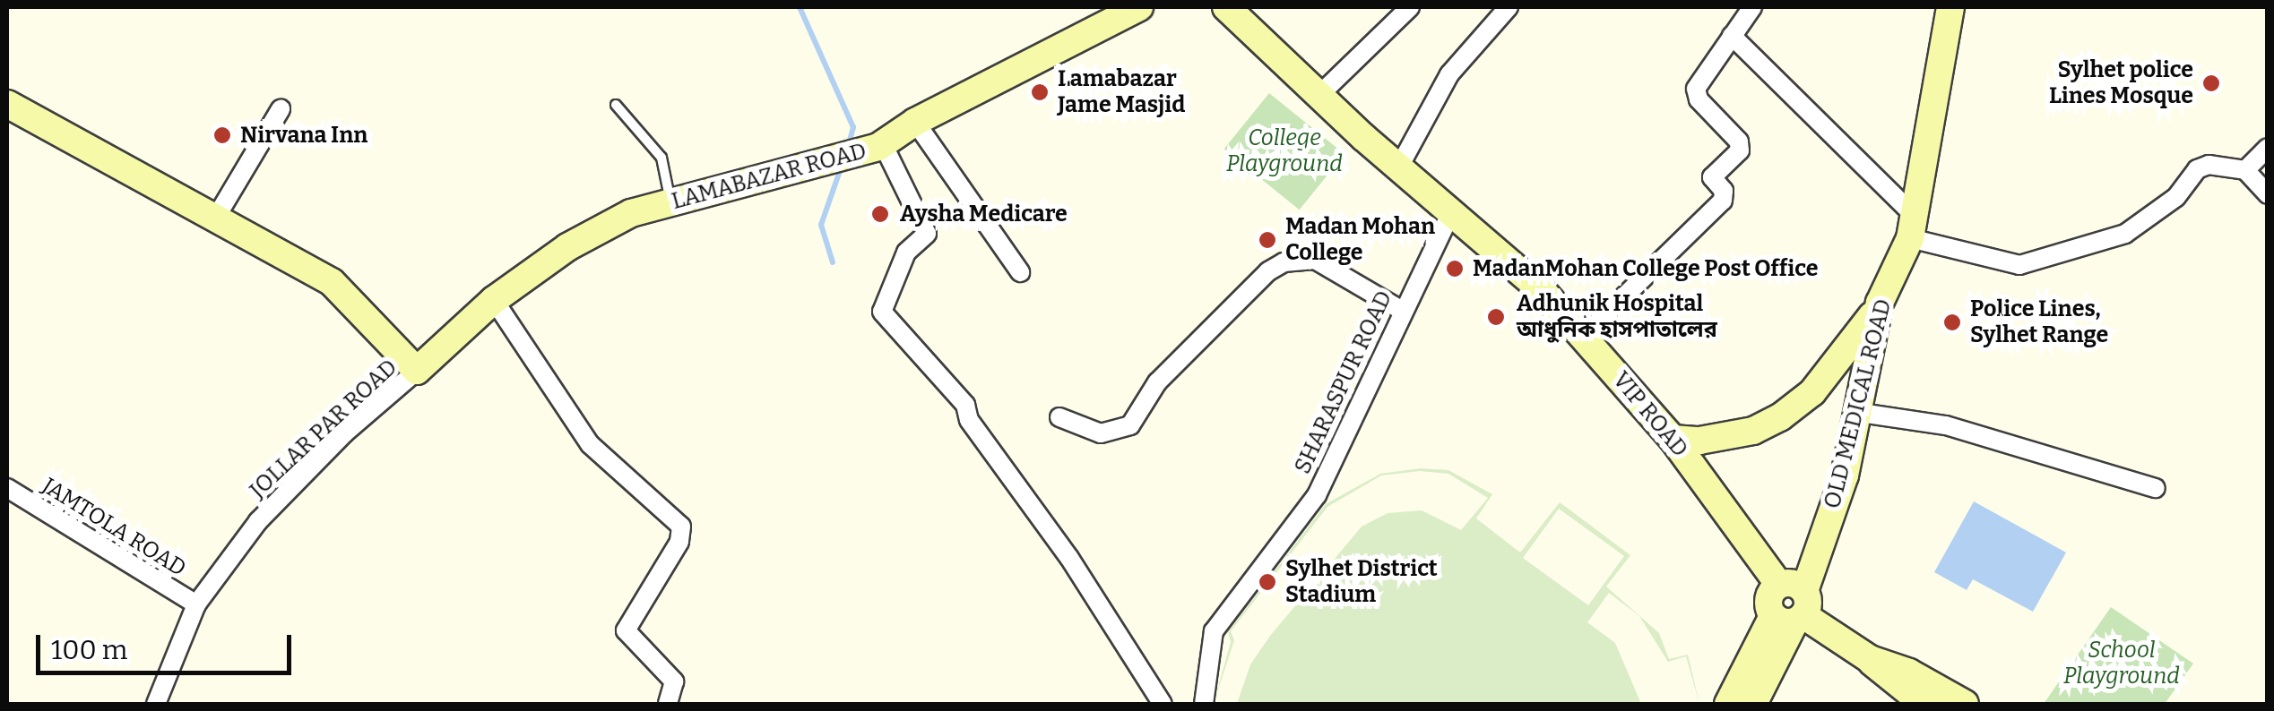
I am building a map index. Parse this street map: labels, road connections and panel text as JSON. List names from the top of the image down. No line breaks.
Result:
{"streets":{"street":["LAMABAZAR ROAD","SHARASPUR ROAD","OLD MEDICAL ROAD","VIP ROAD","JOLLAR PAR ROAD","JAMTOLA ROAD"]},"crossings":[["LAMABAZAR ROAD","JOLLAR PAR ROAD"],["SHARASPUR ROAD","VIP ROAD"],["OLD MEDICAL ROAD","VIP ROAD"],["JOLLAR PAR ROAD","JAMTOLA ROAD"]],"parks":["College Playground","School Playground"],"places":["Sylhet police Lines Mosque","Lamabazar Jame Masjid","Nirvana Inn","Aysha Medicare","Madan Mohan College","MadanMohan College Post Office","Adhunik Hospital আধুনিক হাসপাতালের","Police Lines, Sylhet Range","Sylhet District Stadium"],"scale_bar":"100 m"}
